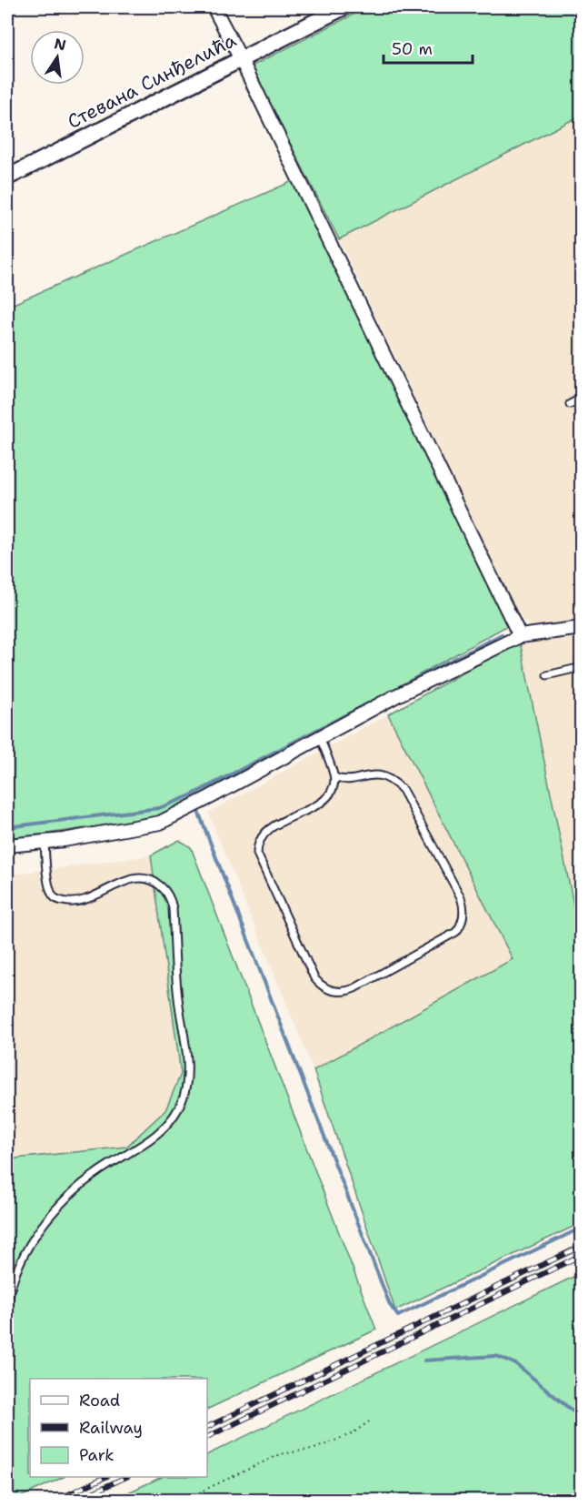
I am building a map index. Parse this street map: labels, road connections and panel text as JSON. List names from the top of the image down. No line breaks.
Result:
{"streets":{"street":["Стевана Синђелића"]},"legend":["Road","Railway","Park"],"scale_bar":"50 m","north":"top"}
